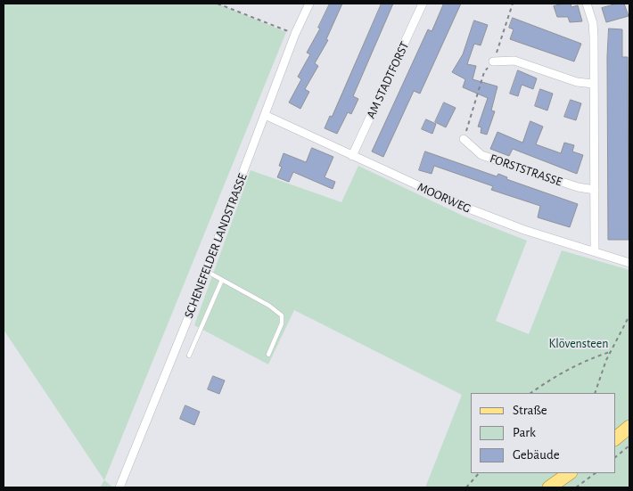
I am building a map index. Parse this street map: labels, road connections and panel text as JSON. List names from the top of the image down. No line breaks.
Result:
{"streets":{"street":["AM STADTFORST","FORSTSTRASSE","MOORWEG","SCHENEFELDER LANDSTRASSE"]},"crossings":[["AM STADTFORST","MOORWEG"],["MOORWEG","SCHENEFELDER LANDSTRASSE"]],"parks":["Klövensteen"],"legend":["Straße","Park","Gebäude"]}
